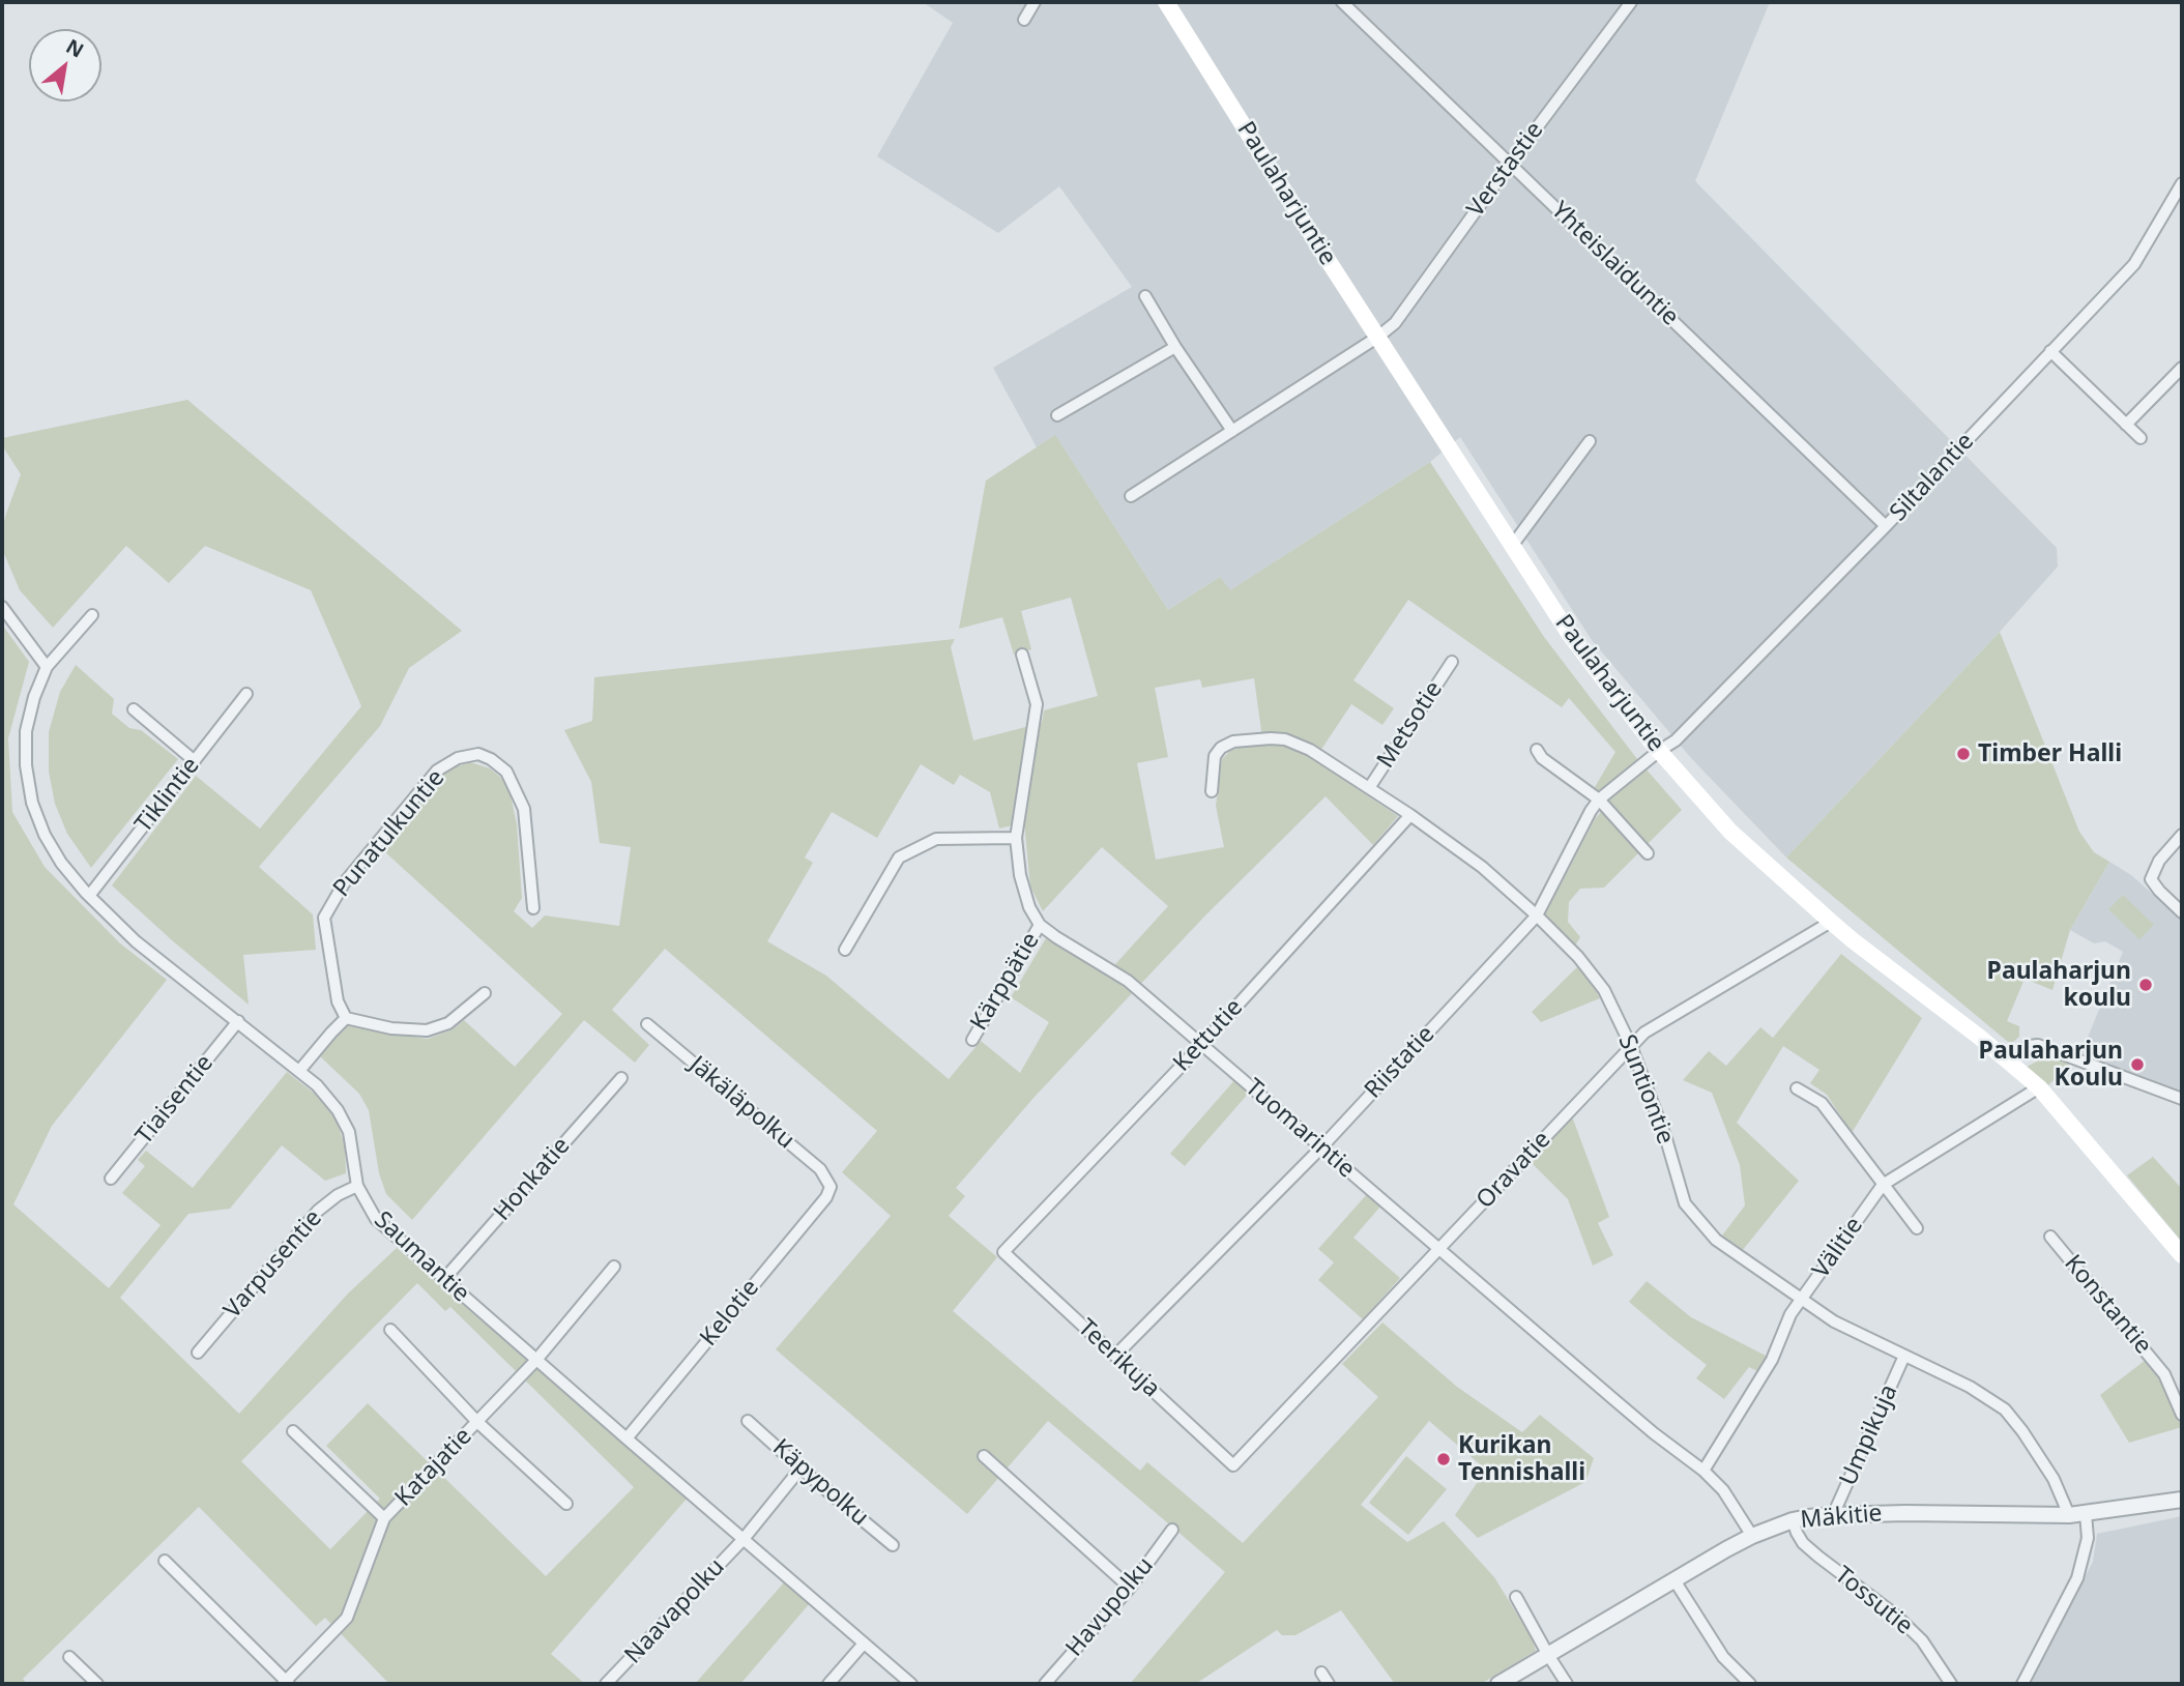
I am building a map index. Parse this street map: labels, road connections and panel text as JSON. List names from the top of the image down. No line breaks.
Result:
{"streets":{"main road":["Paulaharjuntie"],"street":["Verstastie","Yhteislaiduntie","Siltalantie","Metsotie","Tiklintie","Punatulkuntie","Kärppätie","Kettutie","Riistatie","Suntiontie","Tiaisentie","Jäkäläpolku","Tuomarintie","Oravatie","Honkatie","Välitie","Saumantie","Varpusentie","Konstantie","Kelotie","Teerikuja","Umpikuja","Katajatie","Käpypolku","Mäkitie","Tossutie","Havupolku","Naavapolku"]},"crossings":[["Verstastie","Paulaharjuntie"],["Verstastie","Yhteislaiduntie"],["Paulaharjuntie","Siltalantie"],["Paulaharjuntie","Riistatie"],["Paulaharjuntie","Oravatie"],["Paulaharjuntie","Välitie"],["Yhteislaiduntie","Siltalantie"],["Siltalantie","Riistatie"],["Metsotie","Suntiontie"],["Tiklintie","Saumantie"],["Kärppätie","Tuomarintie"],["Kettutie","Suntiontie"],["Kettutie","Tuomarintie"],["Kettutie","Teerikuja"],["Riistatie","Suntiontie"],["Riistatie","Tuomarintie"],["Riistatie","Teerikuja"],["Suntiontie","Oravatie"],["Suntiontie","Välitie"],["Suntiontie","Umpikuja"],["Suntiontie","Mäkitie"],["Tiaisentie","Saumantie"],["Jäkäläpolku","Kelotie"],["Tuomarintie","Oravatie"],["Tuomarintie","Välitie"],["Tuomarintie","Mäkitie"],["Oravatie","Teerikuja"],["Honkatie","Saumantie"],["Saumantie","Varpusentie"],["Saumantie","Kelotie"],["Saumantie","Katajatie"],["Saumantie","Naavapolku"],["Umpikuja","Mäkitie"],["Käpypolku","Naavapolku"],["Mäkitie","Tossutie"]],"places":["Timber Halli","Paulaharjun koulu","Paulaharjun Koulu","Kurikan Tennishalli"],"north":"top right"}
